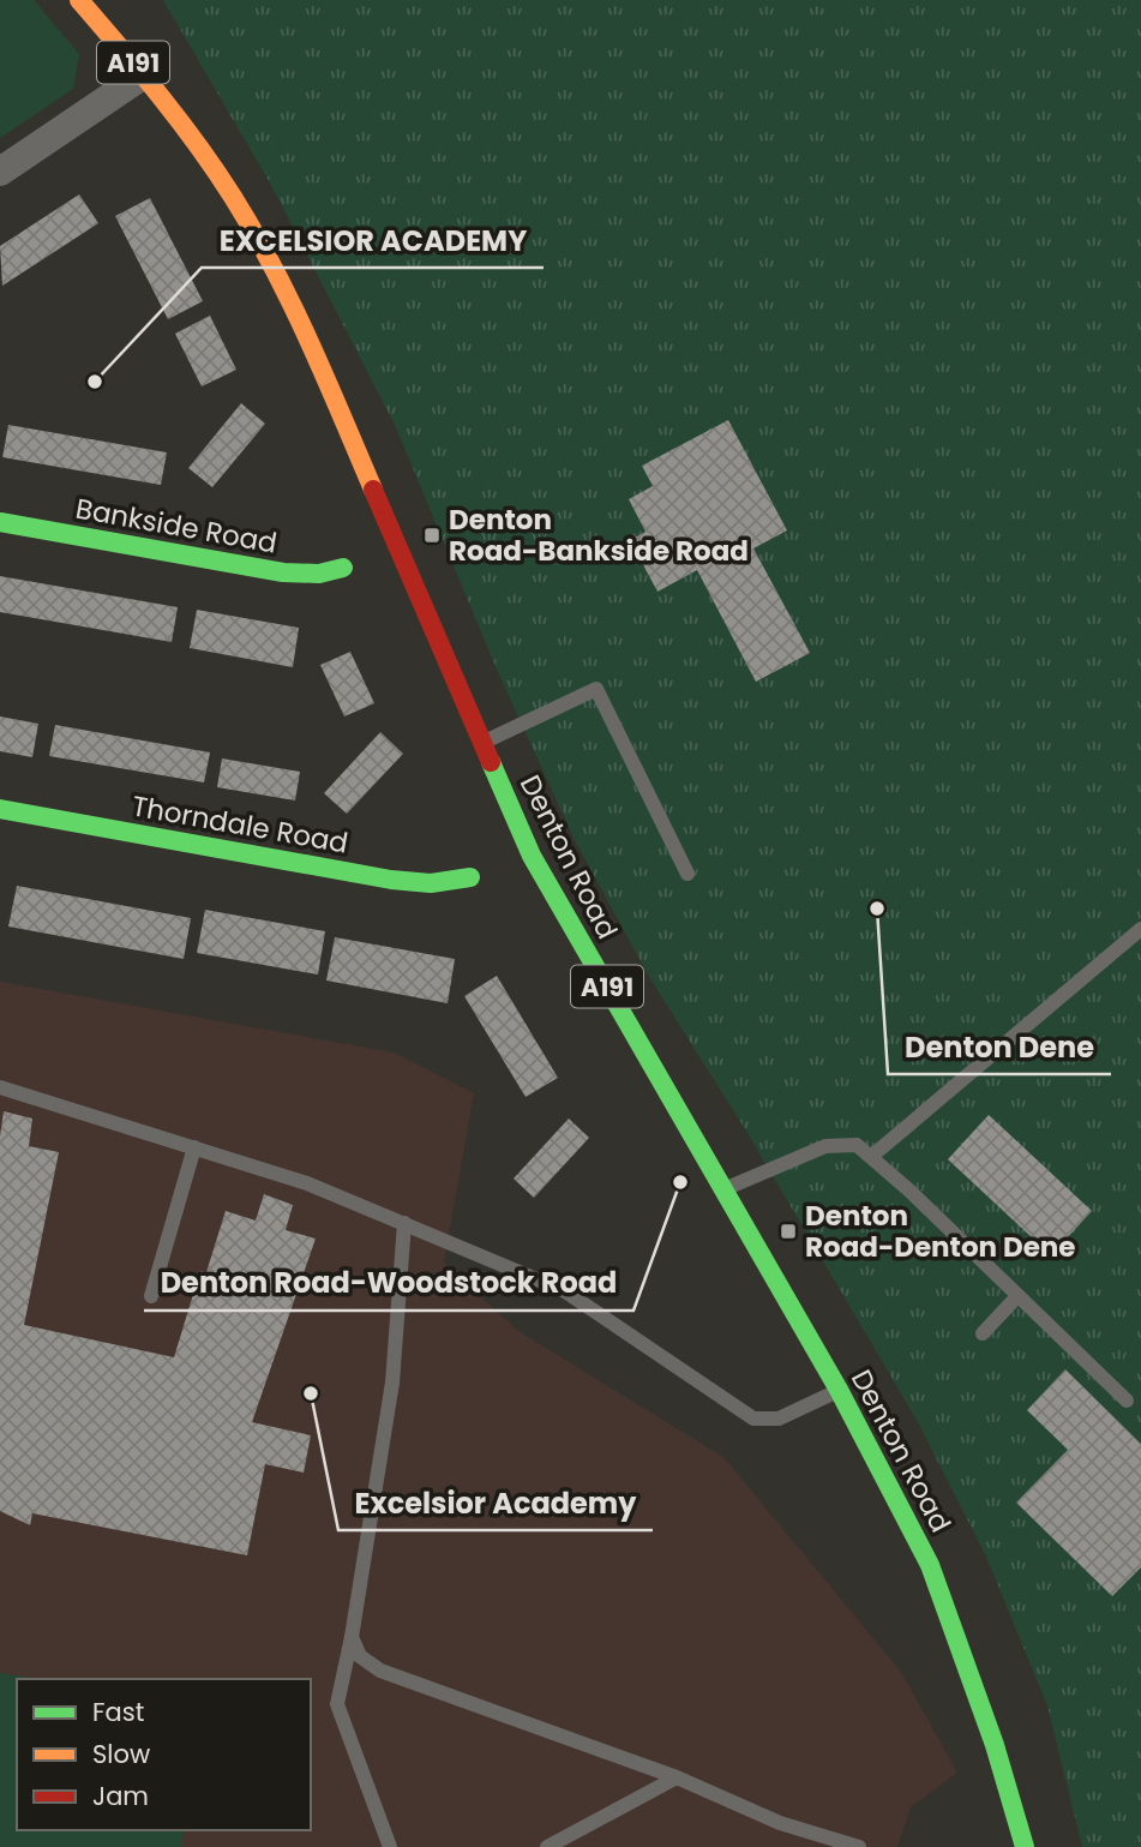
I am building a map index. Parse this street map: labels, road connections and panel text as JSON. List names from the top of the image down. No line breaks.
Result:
{"streets":{"main road":["A191","Bankside Road","Thorndale Road","Denton Road"]},"places":{"other":["EXCELSIOR ACADEMY","Denton Dene","Denton Road-Woodstock Road","Excelsior Academy"],"transit":["Denton Road-Bankside Road","Denton Road-Denton Dene"]},"legend":["Fast","Slow","Jam"]}
